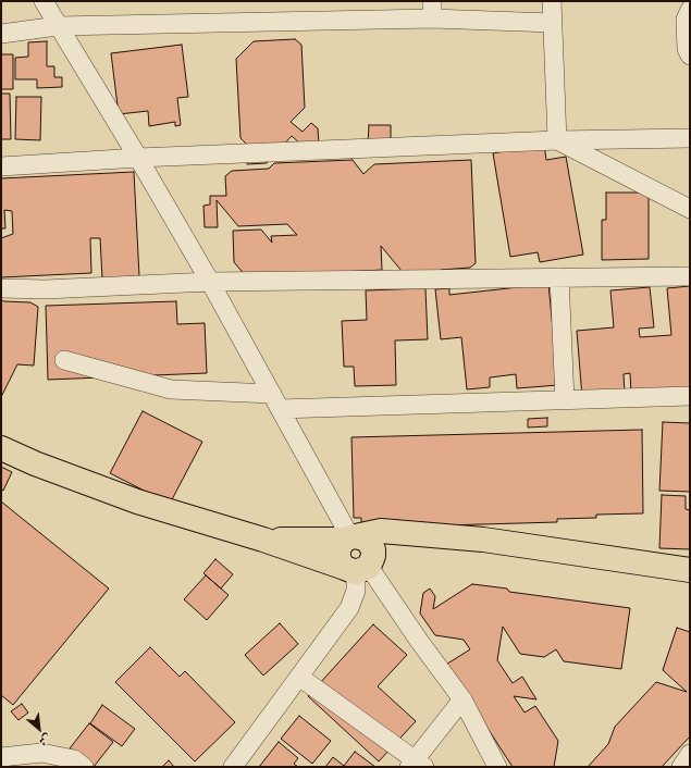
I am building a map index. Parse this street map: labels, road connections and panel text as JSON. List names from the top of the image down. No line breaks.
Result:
{"north":"bottom right"}
